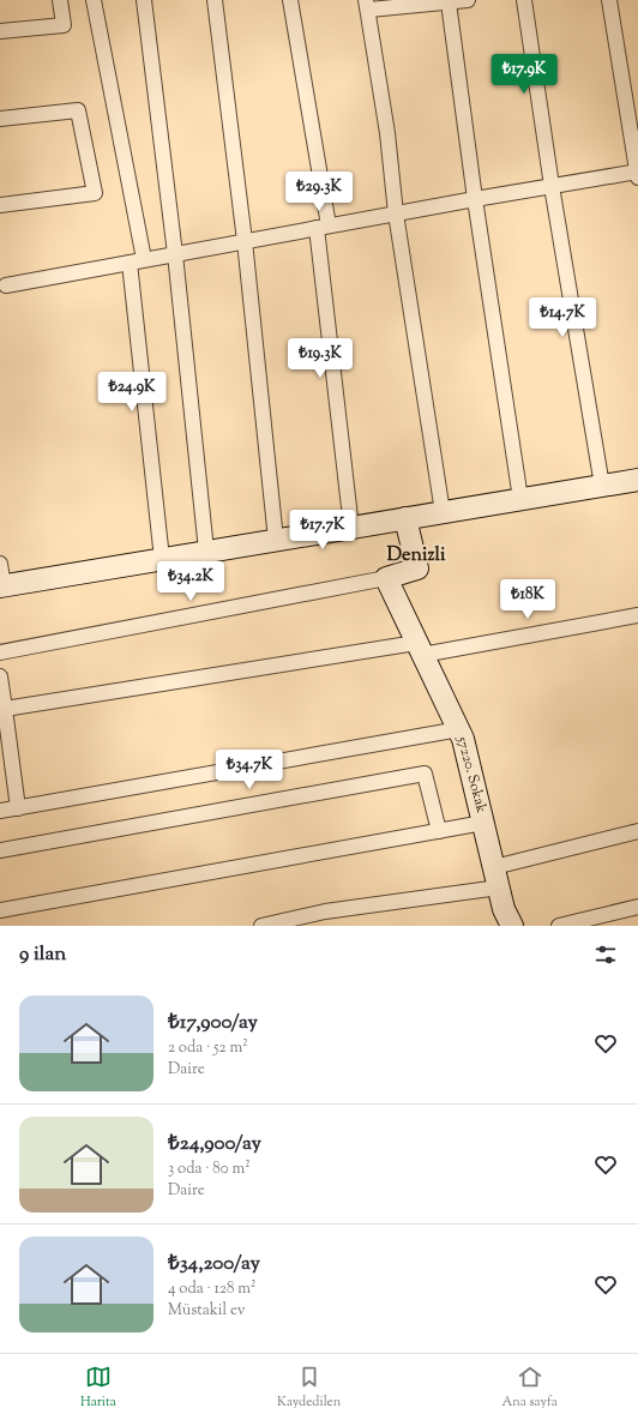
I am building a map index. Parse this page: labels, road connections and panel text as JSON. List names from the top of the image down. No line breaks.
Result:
{"streets":{"street":["57220. Sokak"]},"districts":["Denizli"],"page":{"price":["₺17.9K","₺29.3K","₺14.7K","₺19.3K","₺24.9K","₺17.7K","₺34.2K","₺18K","₺34.7K"],"heading":"9 ilan","list":[{"name":"₺17,900/ay","note":"2 oda · 52 m² · Daire"},{"name":"₺24,900/ay","note":"3 oda · 80 m² · Daire"},{"name":"₺34,200/ay","note":"4 oda · 128 m² · Müstakil ev"}],"tabs":["Harita","Kaydedilen","Ana sayfa"]}}
